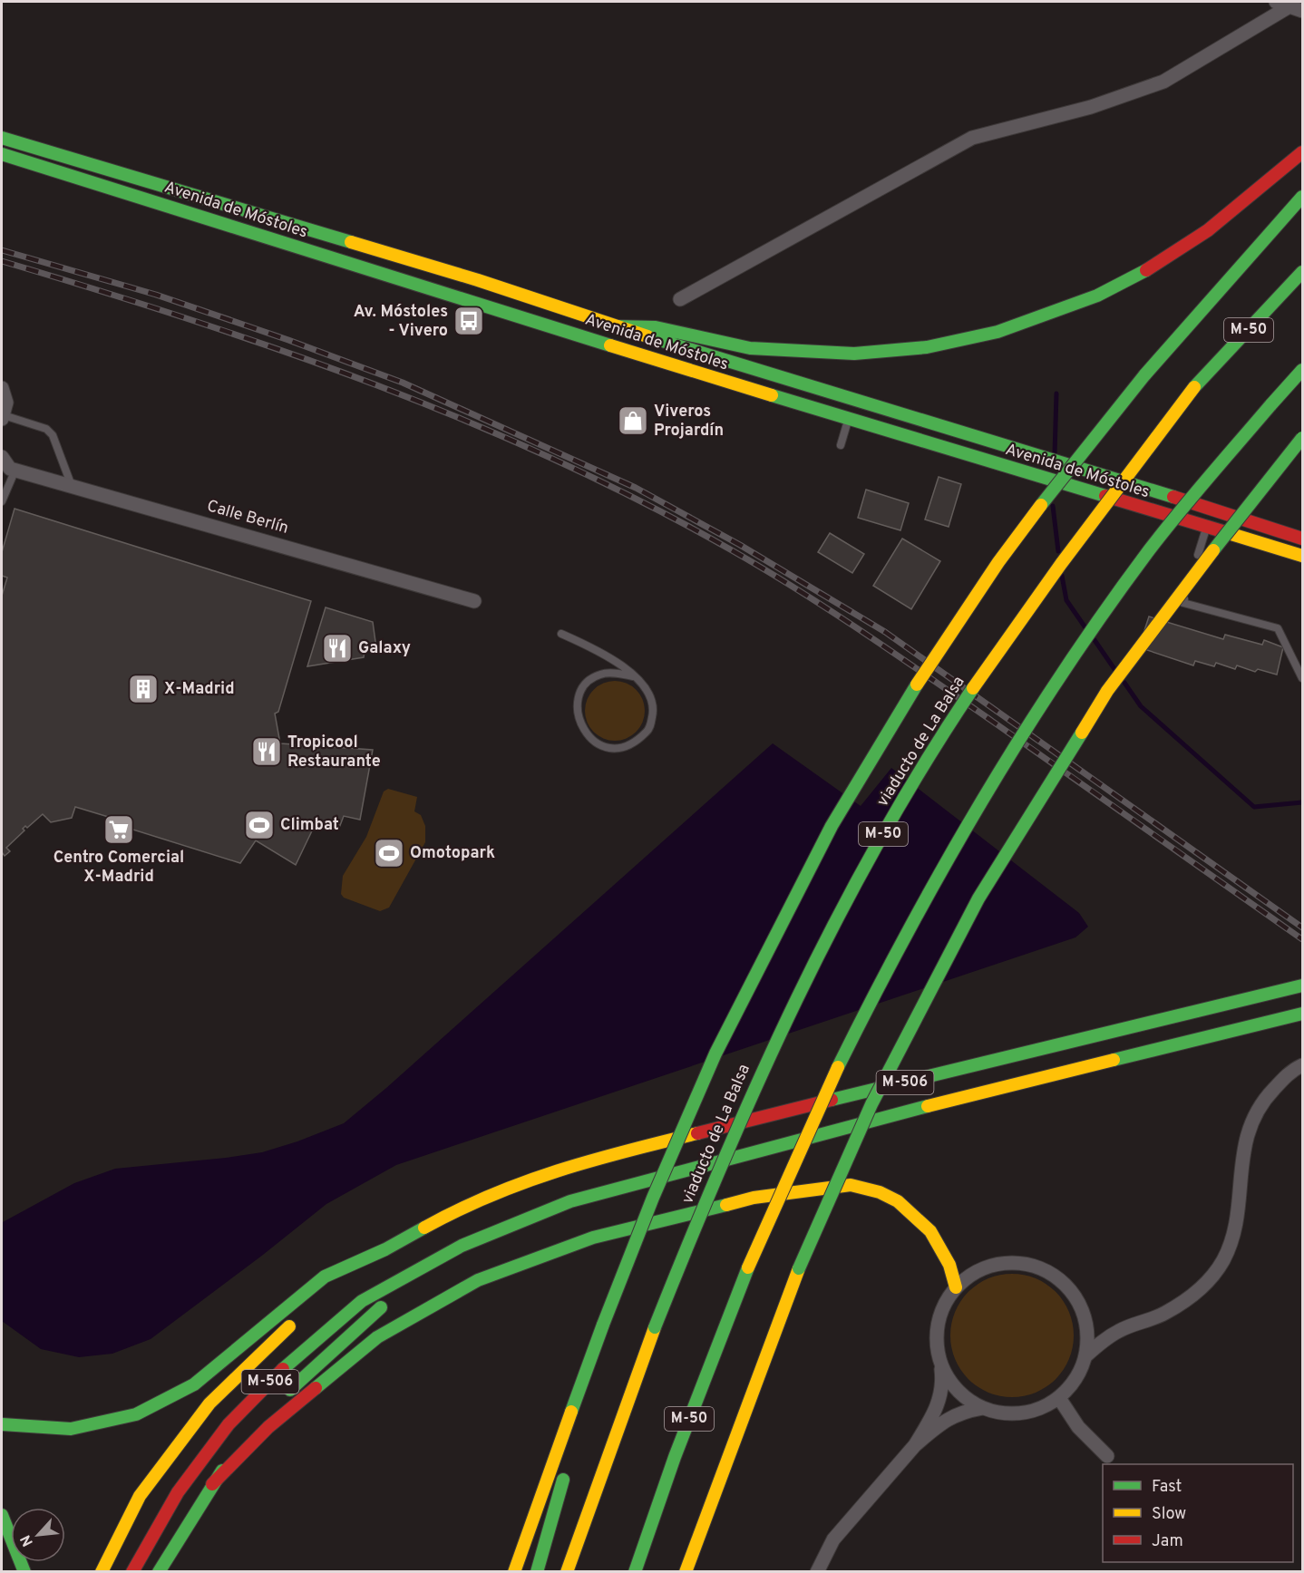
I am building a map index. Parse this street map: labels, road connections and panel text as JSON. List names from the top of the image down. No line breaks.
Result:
{"streets":{"main road":["Avenida de Móstoles","M-50","viaducto de La Balsa","M-506"],"street":["Calle Berlín"]},"places":{"bus stop":["Av. Móstoles - Vivero"],"shop":["Viveros Projardín"],"restaurant":["Galaxy","Tropicool Restaurante"],"building":["X-Madrid"],"sports":["Climbat","Omotopark"],"supermarket":["Centro Comercial X-Madrid"]},"legend":["Fast","Slow","Jam"],"north":"bottom left"}
